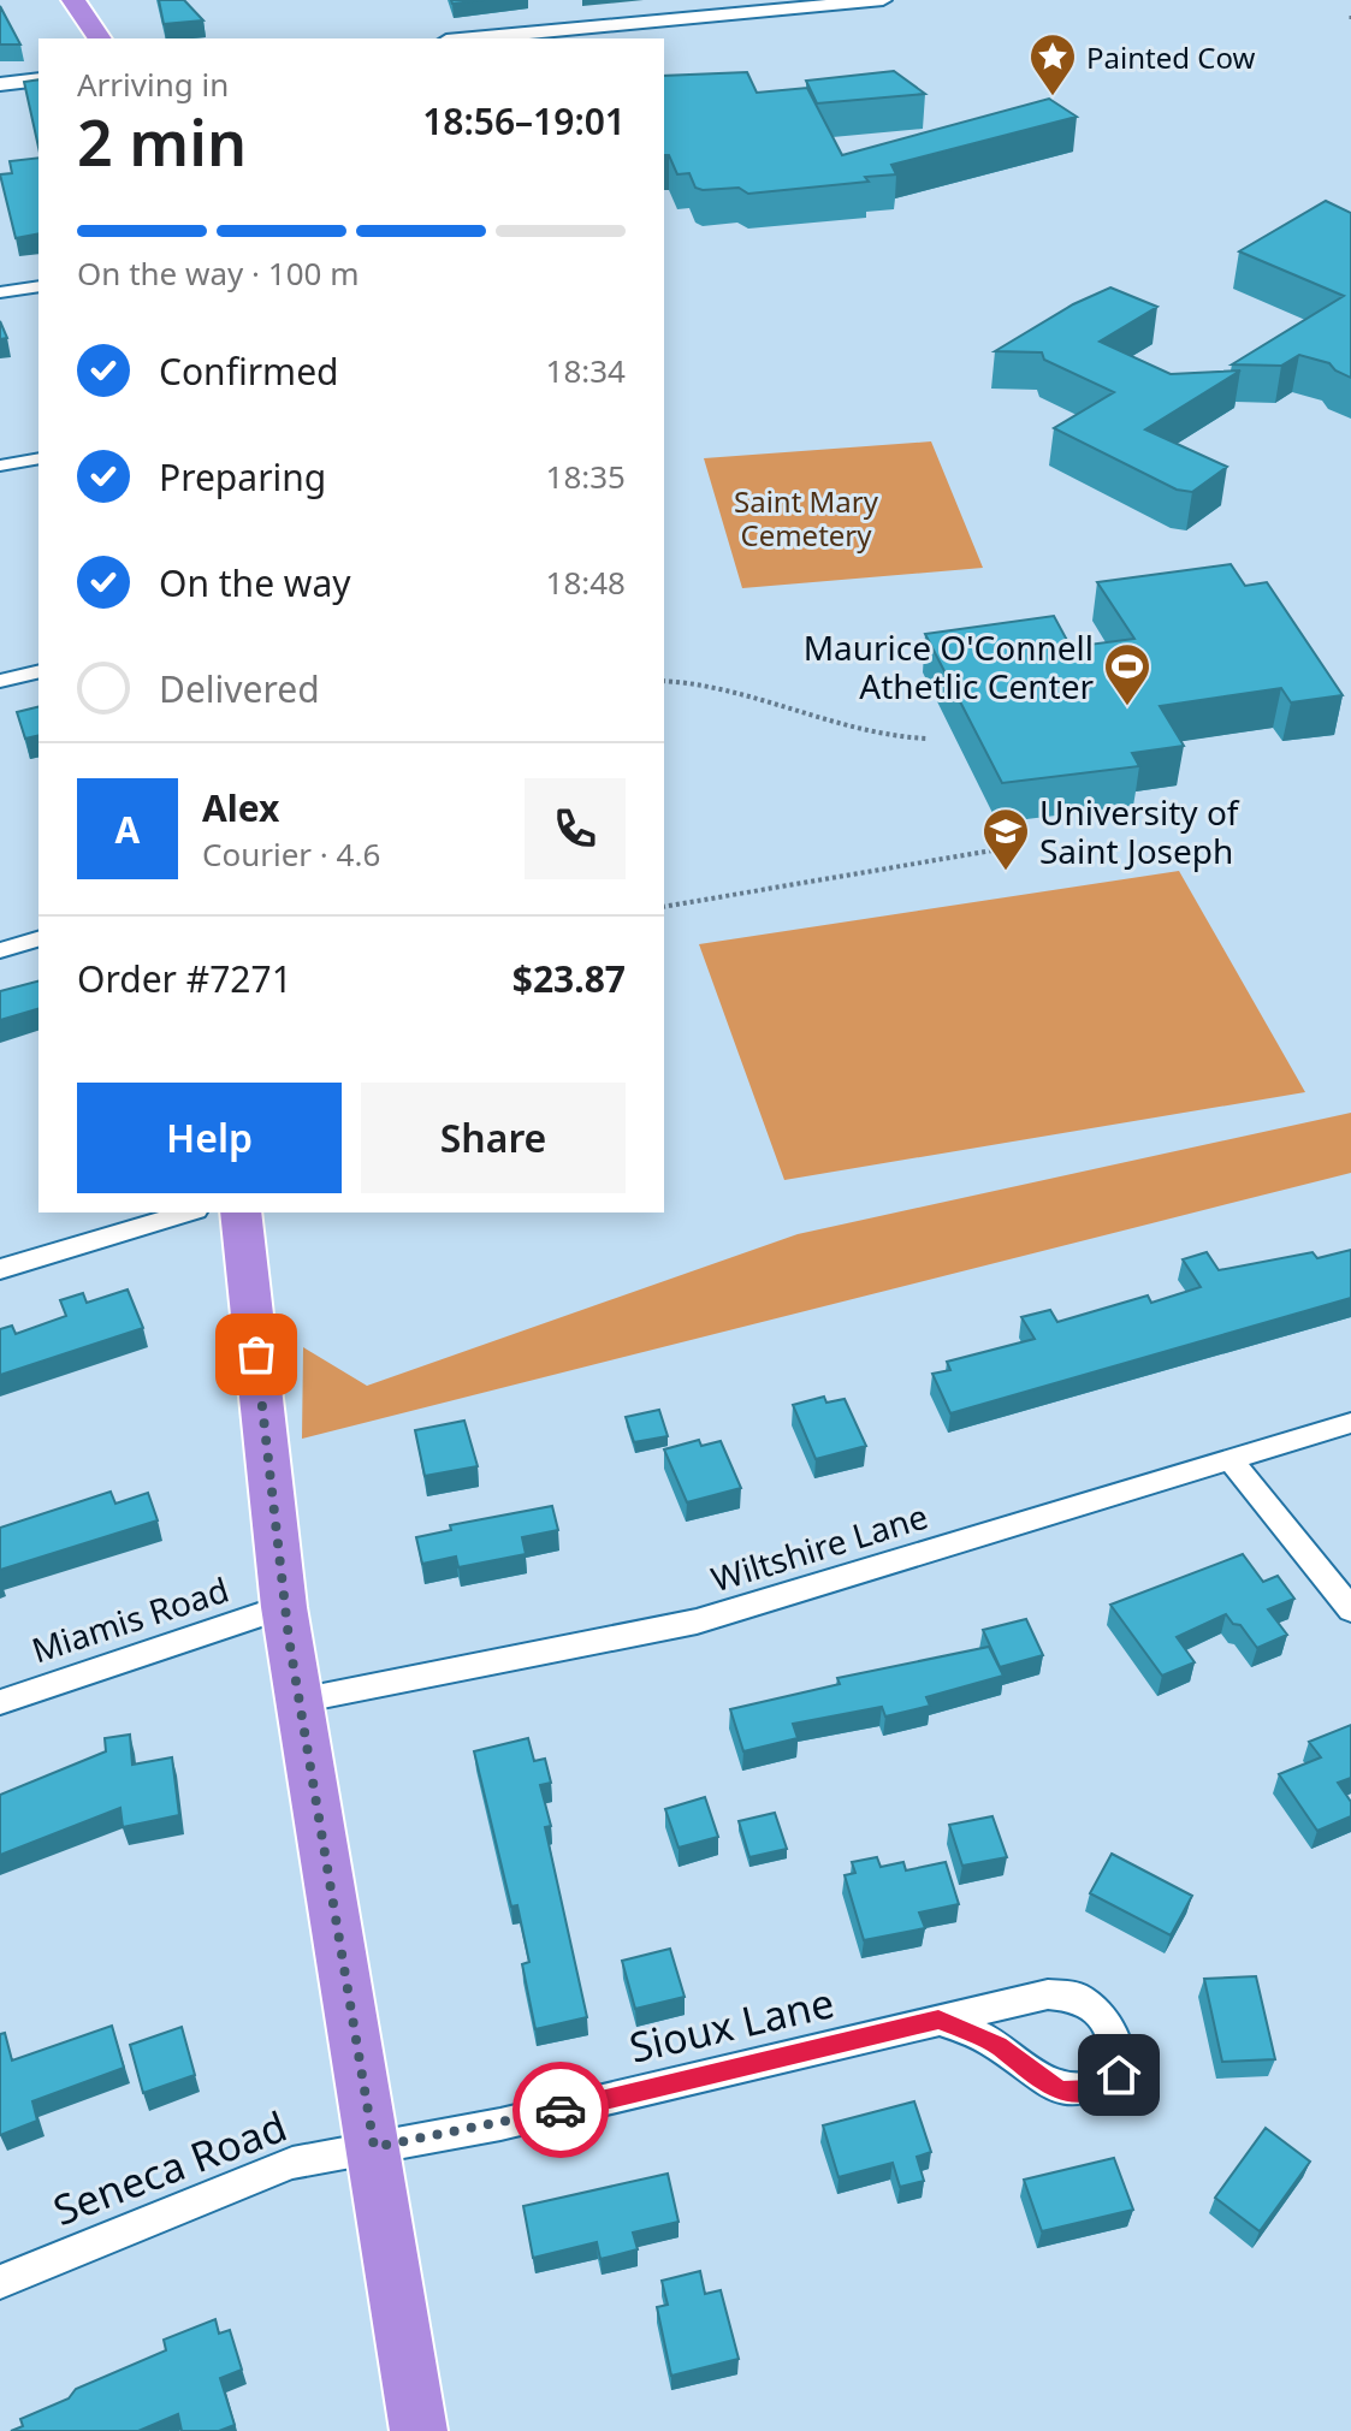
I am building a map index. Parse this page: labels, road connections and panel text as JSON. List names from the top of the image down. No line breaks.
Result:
{"streets":{"street":["Wiltshire Lane","Miamis Road","Sioux Lane","Seneca Road"]},"crossings":[["Sioux Lane","Seneca Road"]],"parks":["Saint Mary Cemetery"],"places":{"place":["Painted Cow"],"sports":["Maurice O'Connell Athetlic Center"],"school or university":["University of Saint Joseph"]},"page":{"heading":["2 min","Arriving in","18:56–19:01"],"panel":["Alex","Courier · 4.6","Order #7271","$23.87"],"bar":"On the way · 100 m","list":[["Confirmed","18:34"],["Preparing","18:35"],["On the way","18:48"],"Delivered"],"round":"A","buttons":["Help","Share"]}}
